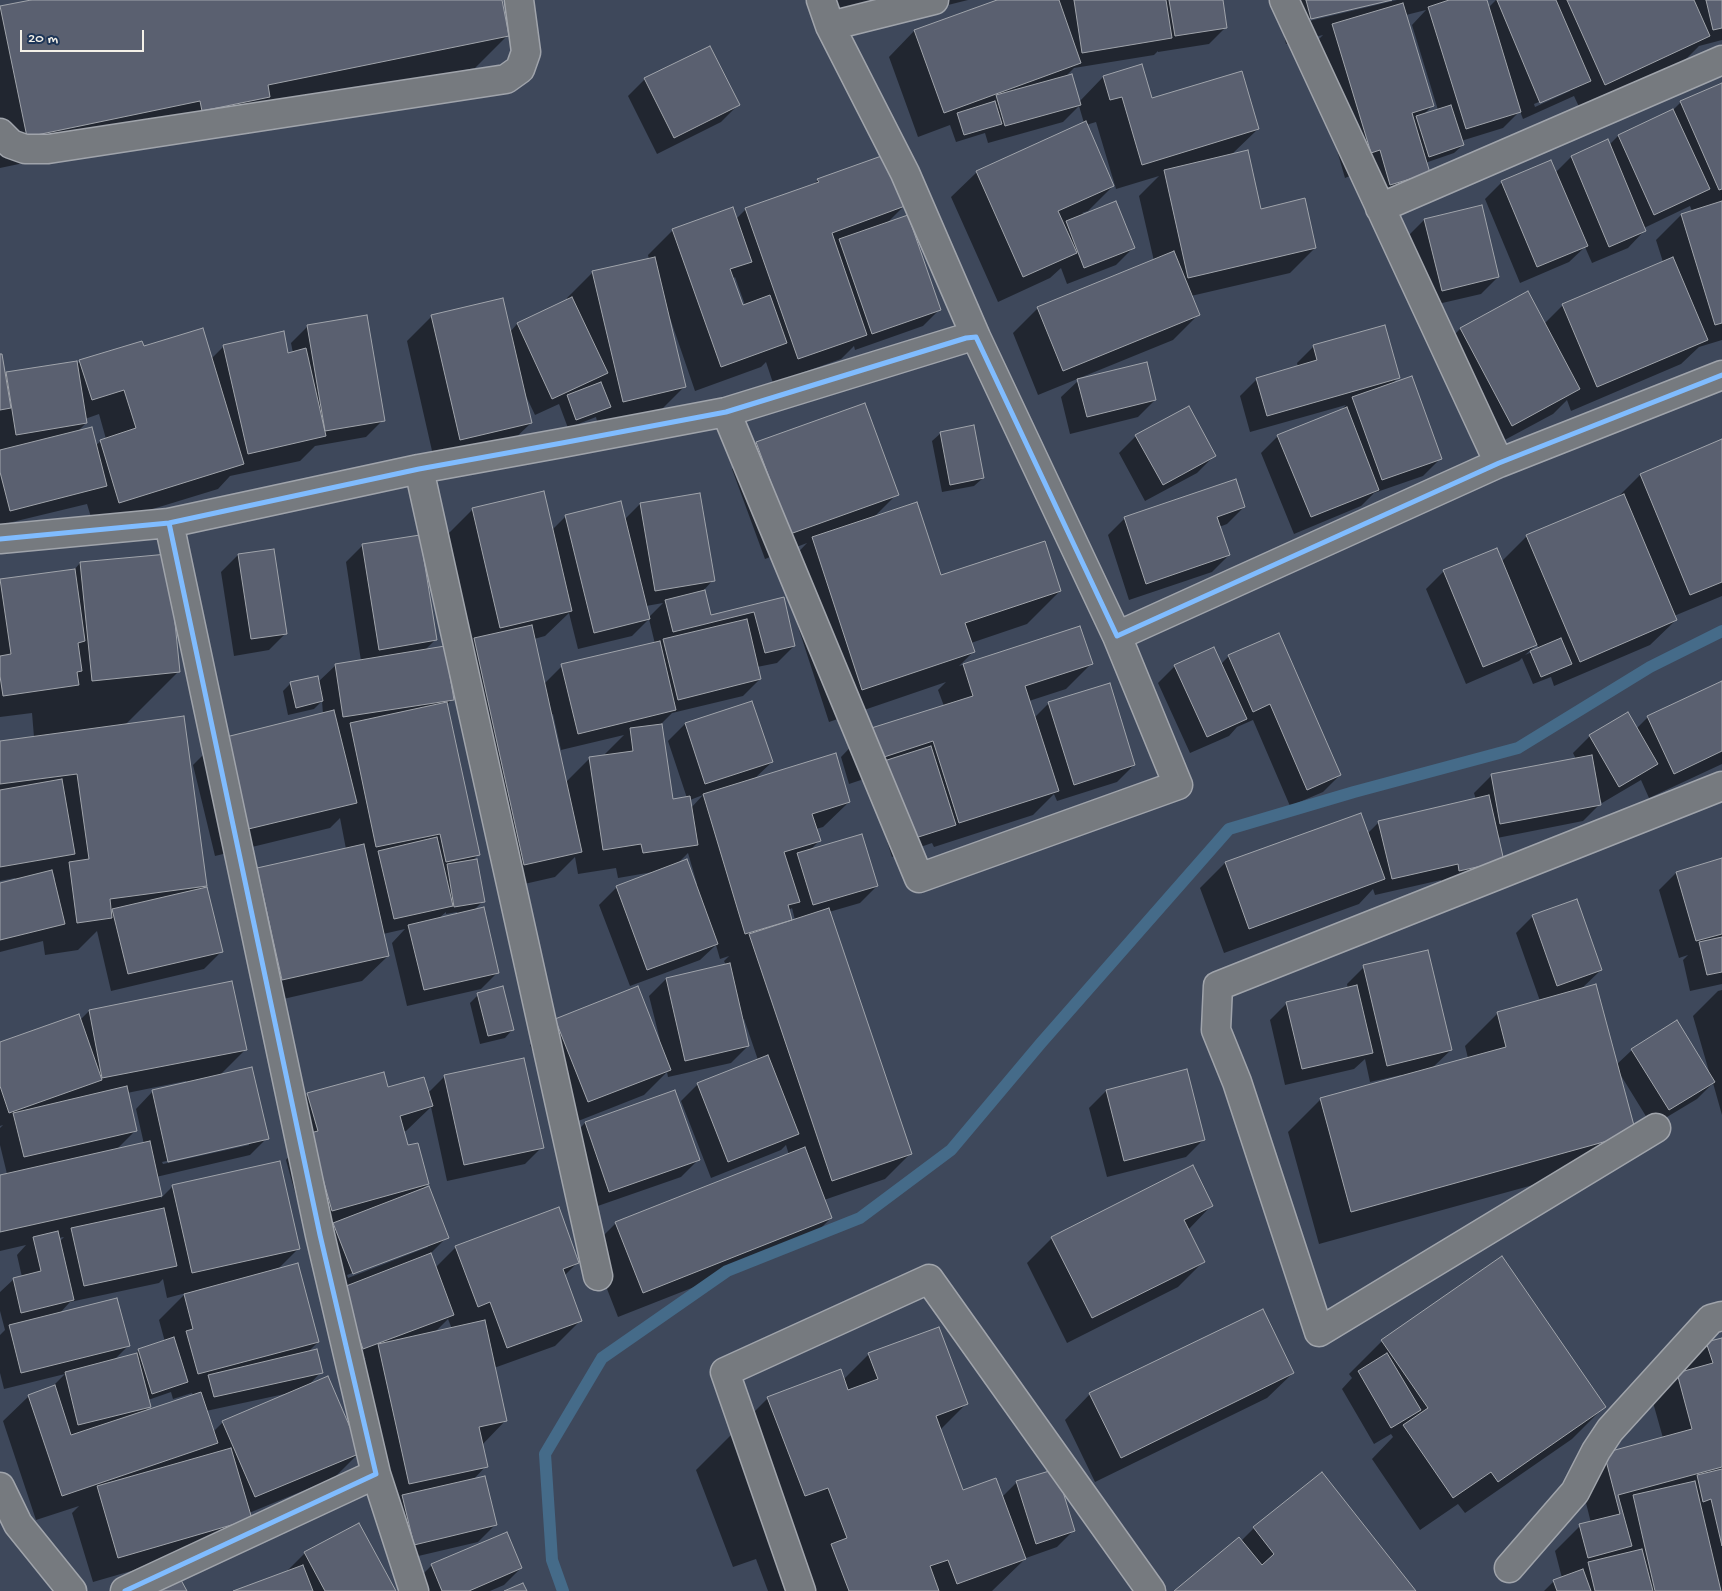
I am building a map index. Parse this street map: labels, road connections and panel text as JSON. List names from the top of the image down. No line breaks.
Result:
{"scale_bar":"20 m"}
